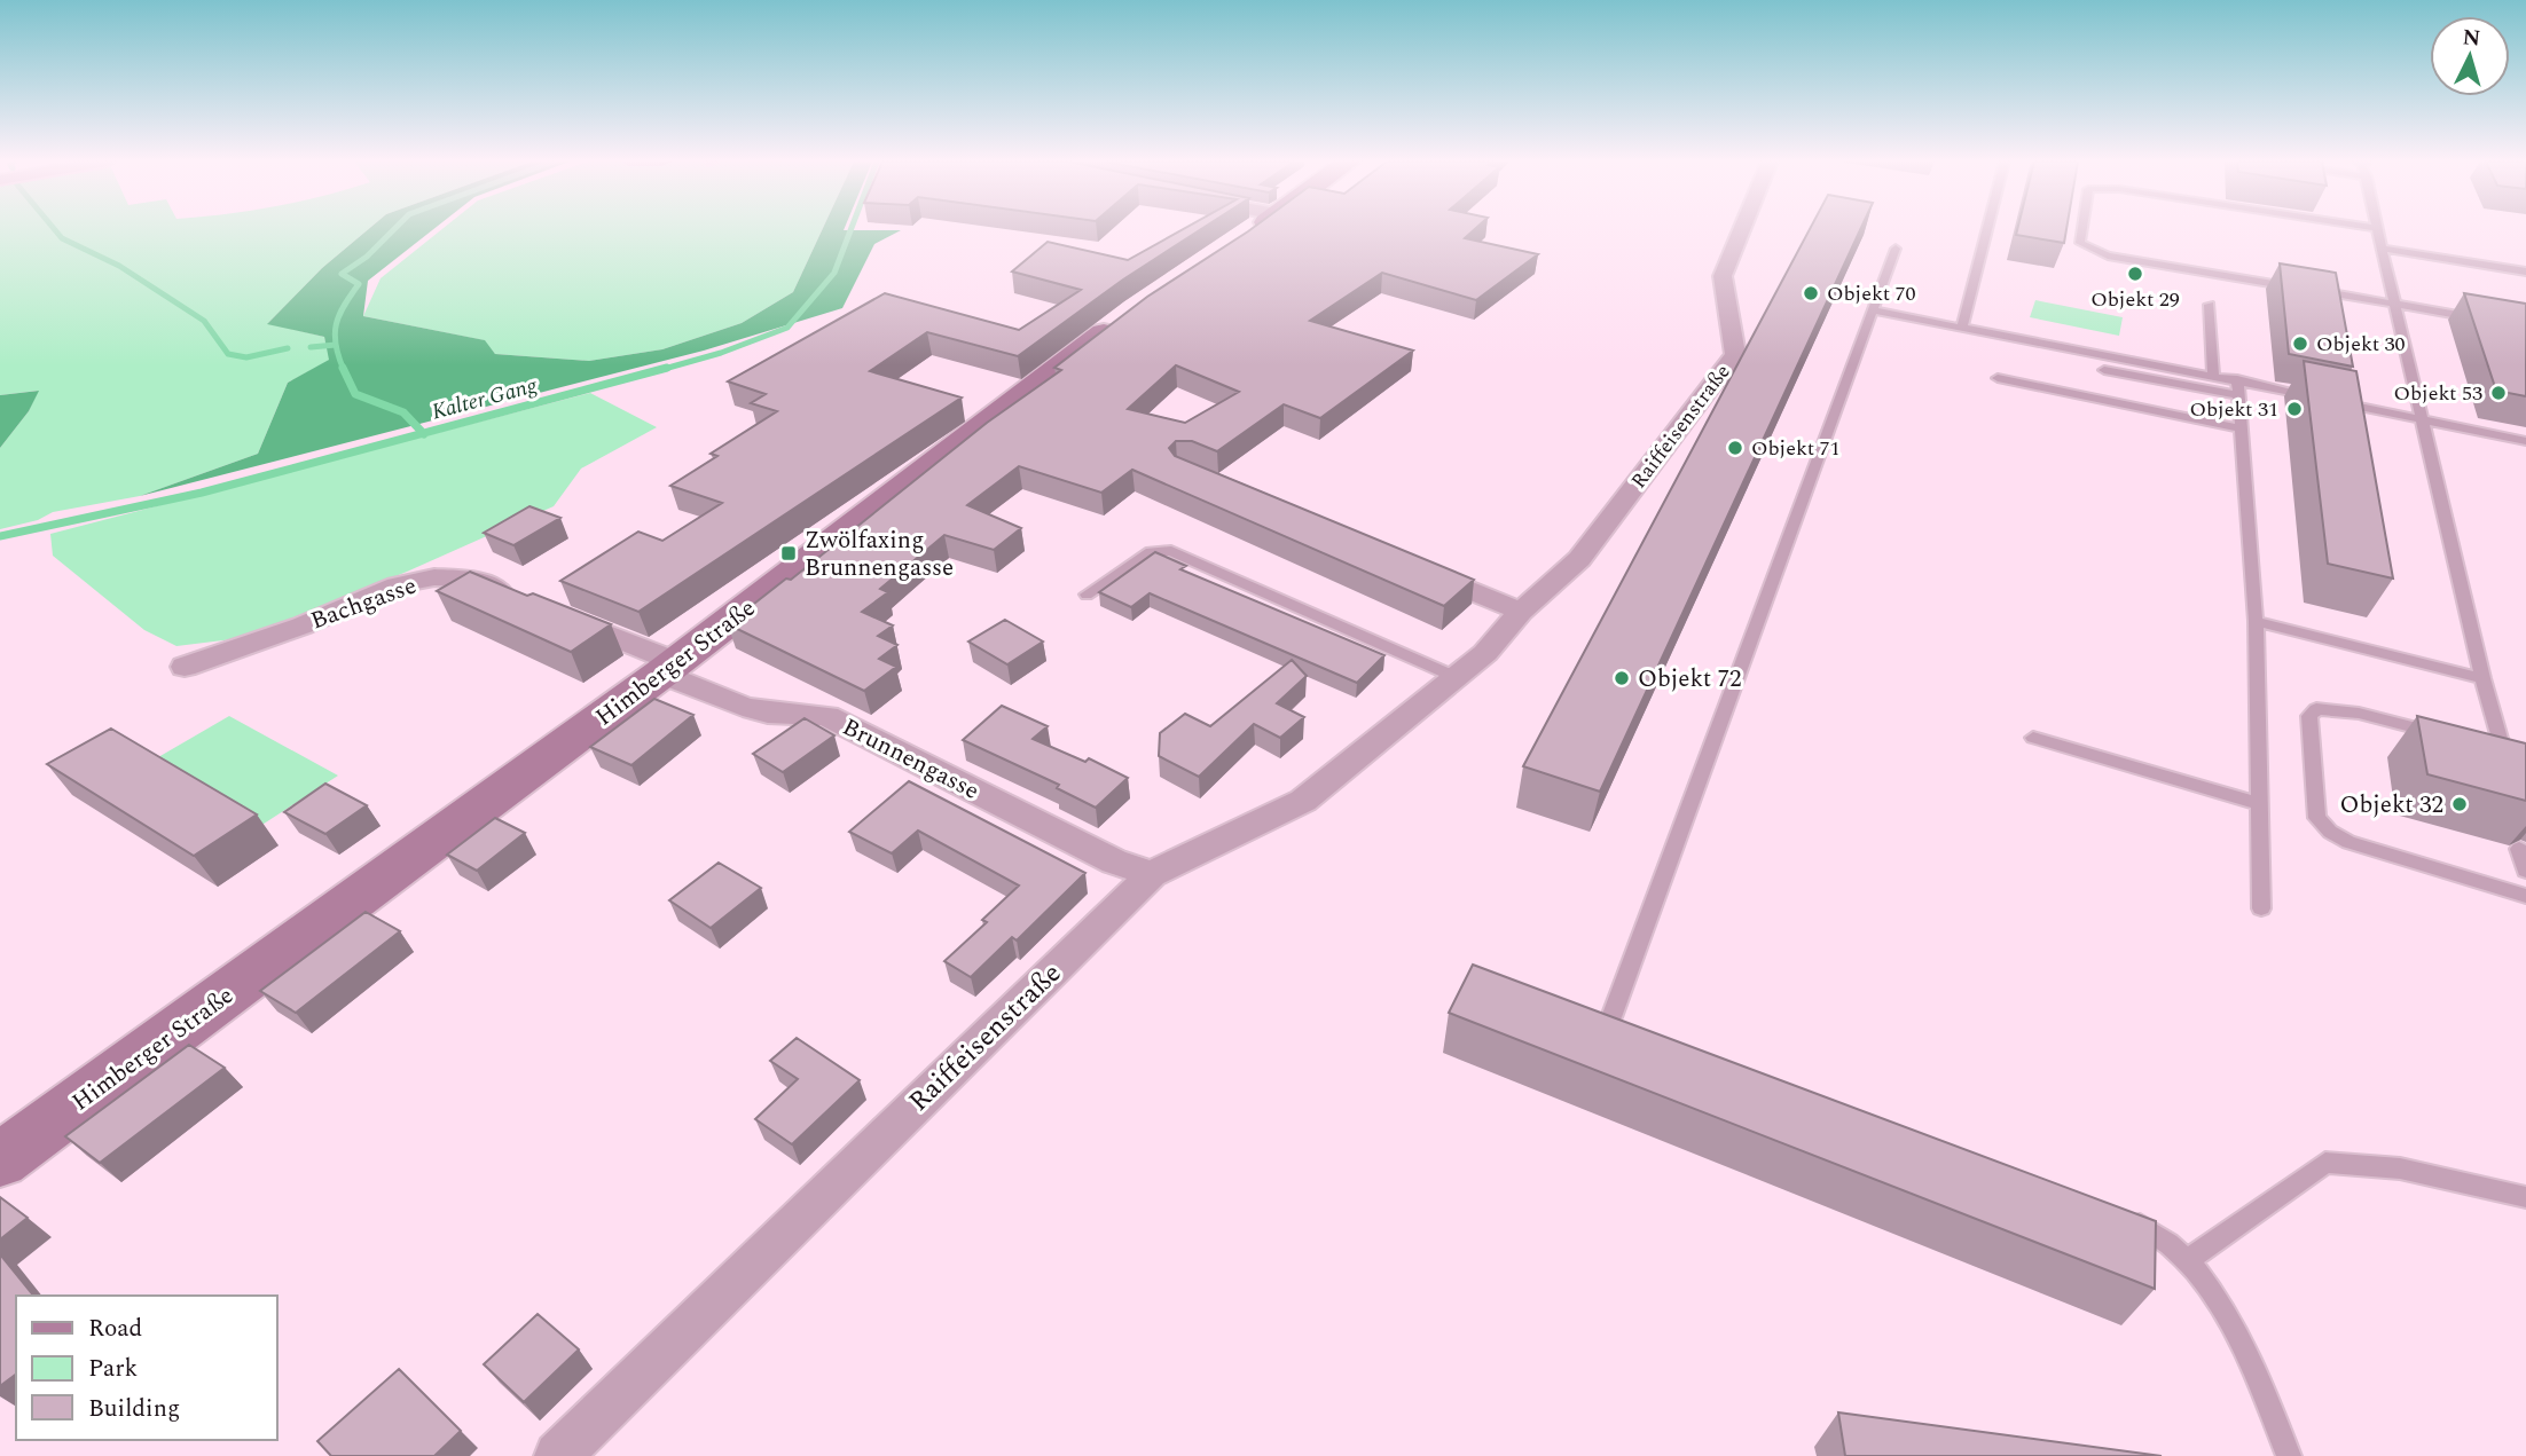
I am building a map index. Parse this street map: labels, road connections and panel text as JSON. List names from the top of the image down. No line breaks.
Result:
{"streets":{"main road":["Himberger Straße"],"street":["Raiffeisenstraße","Bachgasse","Brunnengasse"]},"crossings":[["Raiffeisenstraße","Brunnengasse"],["Himberger Straße","Brunnengasse"]],"water":["Kalter Gang"],"places":{"other":["Objekt 29","Objekt 70","Objekt 30","Objekt 53","Objekt 31","Objekt 71","Objekt 72","Objekt 32"],"transit":["Zwölfaxing Brunnengasse"]},"legend":["Road","Park","Building"],"north":"top"}
